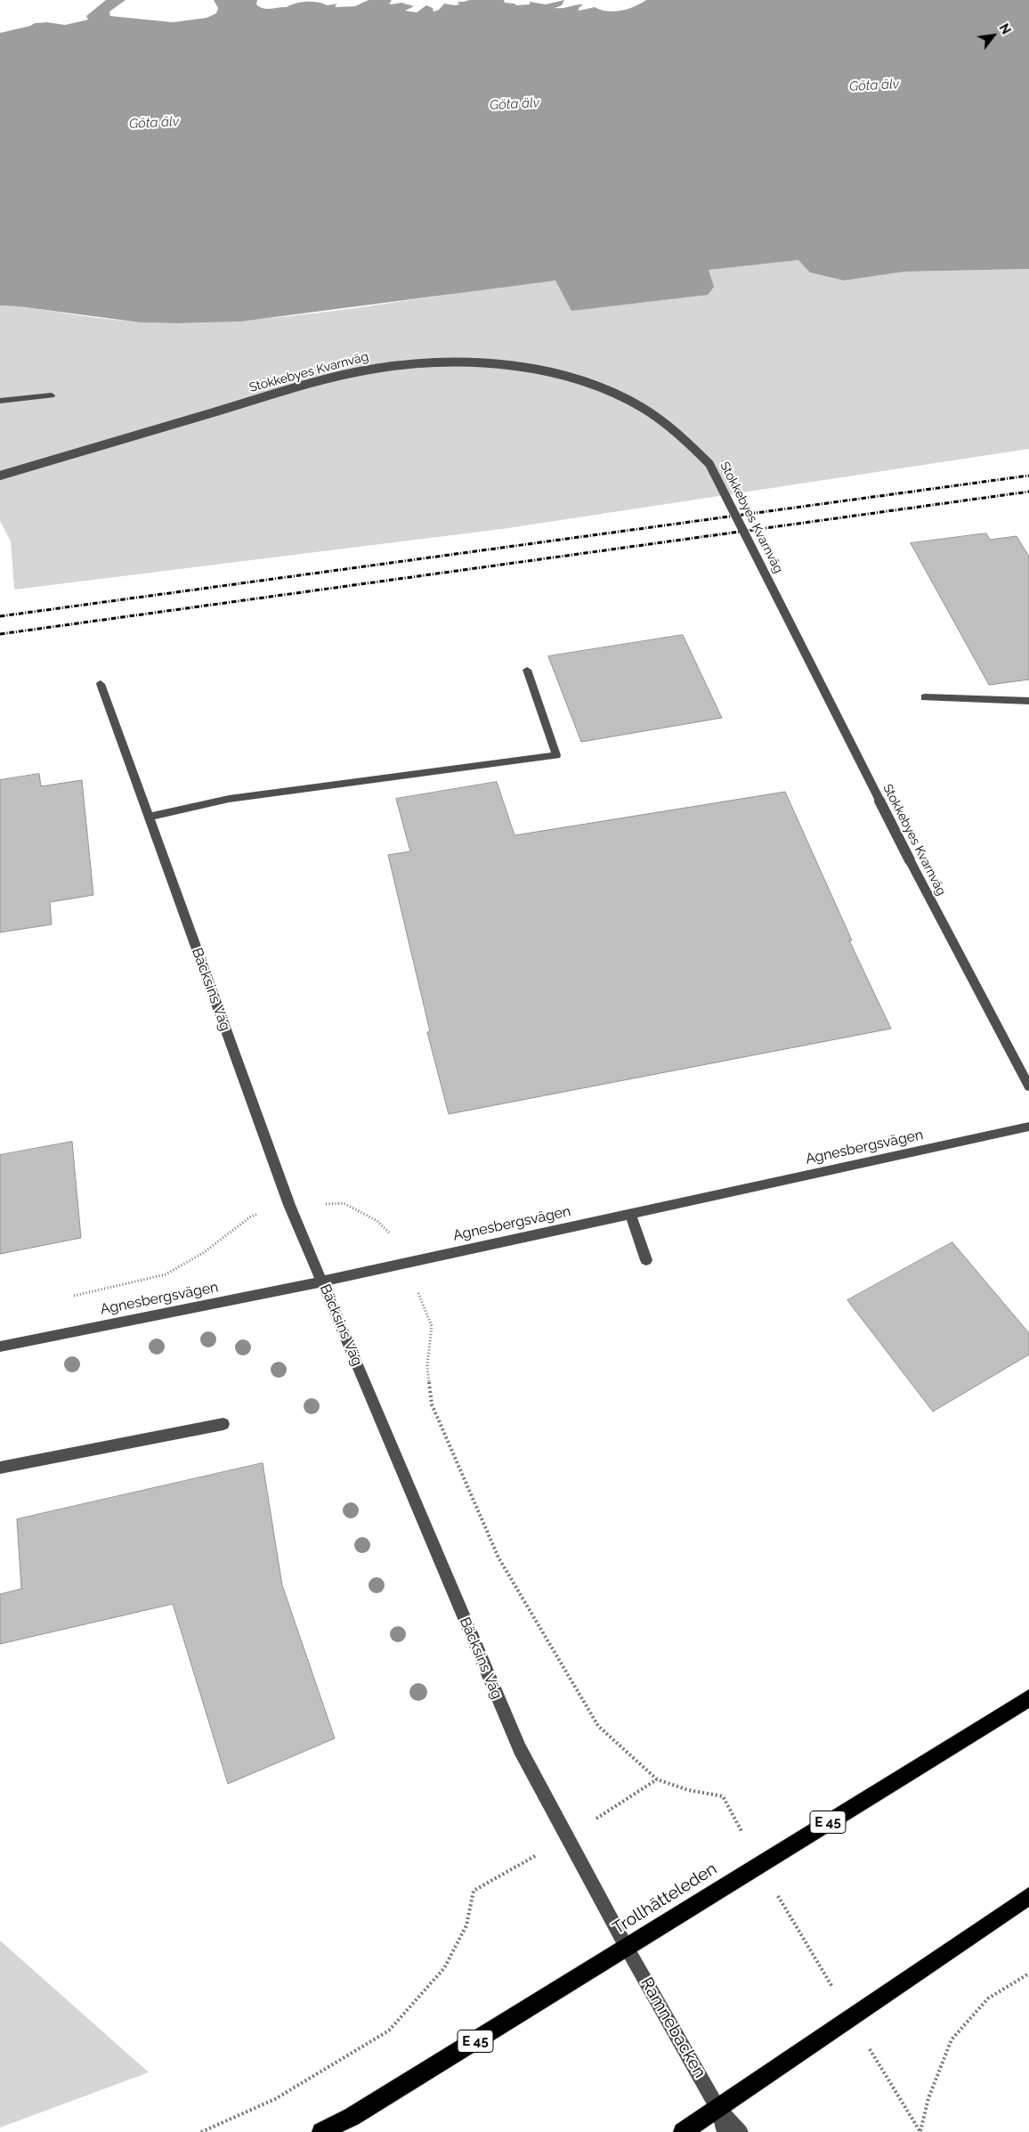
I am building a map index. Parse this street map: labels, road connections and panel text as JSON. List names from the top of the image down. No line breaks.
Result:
{"streets":{"highway":["E 45","Trollhätteleden"],"street":["Stokkebyes Kvarnväg","Bäcksins Väg","Agnesbergsvägen","Ramnebacken"]},"crossings":[["Bäcksins Väg","Agnesbergsvägen"],["Bäcksins Väg","Trollhätteleden"],["Bäcksins Väg","Ramnebacken"],["Trollhätteleden","Ramnebacken"]],"water":["Göta älv"],"north":"top right"}
